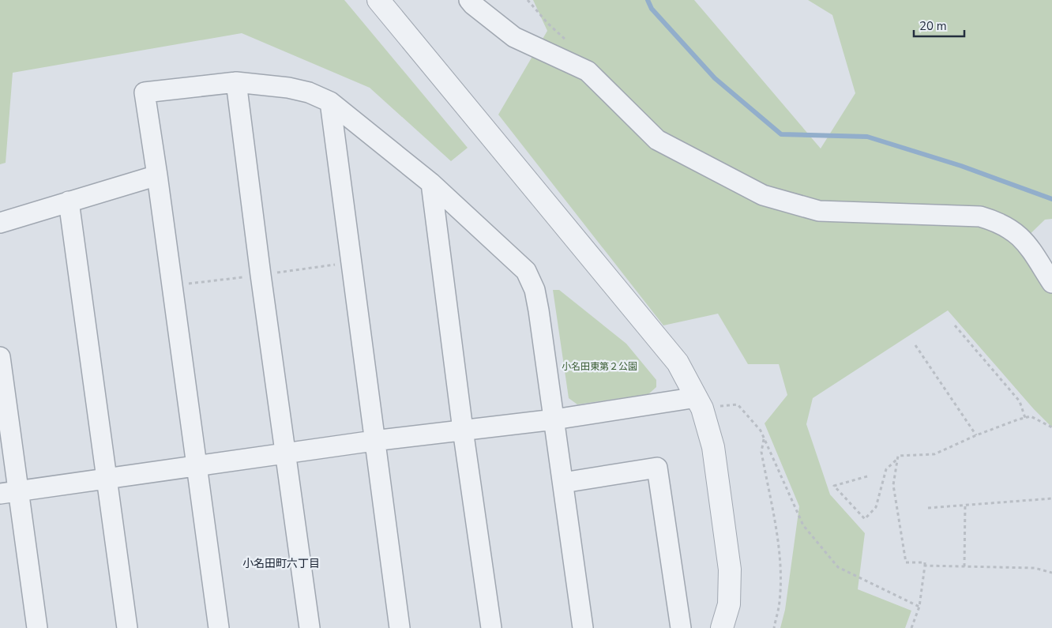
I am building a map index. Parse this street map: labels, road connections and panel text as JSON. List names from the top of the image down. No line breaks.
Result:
{"districts":["小名田町六丁目"],"parks":["小名田東第２公園"],"scale_bar":"20 m"}
